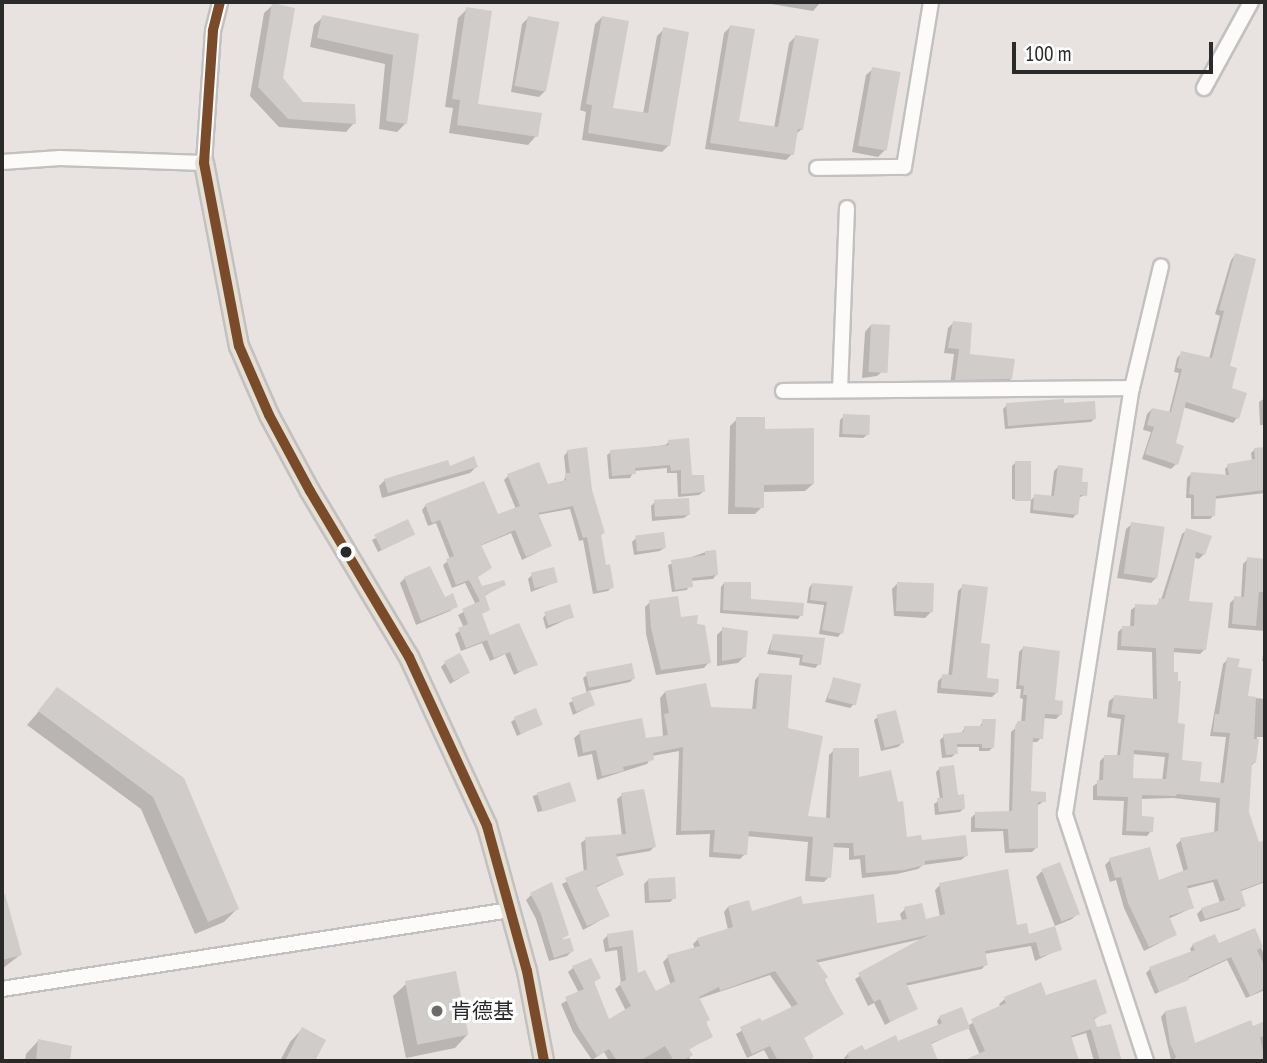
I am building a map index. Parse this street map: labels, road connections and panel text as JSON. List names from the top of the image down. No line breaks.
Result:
{"places":["肯德基"],"scale_bar":"100 m"}
